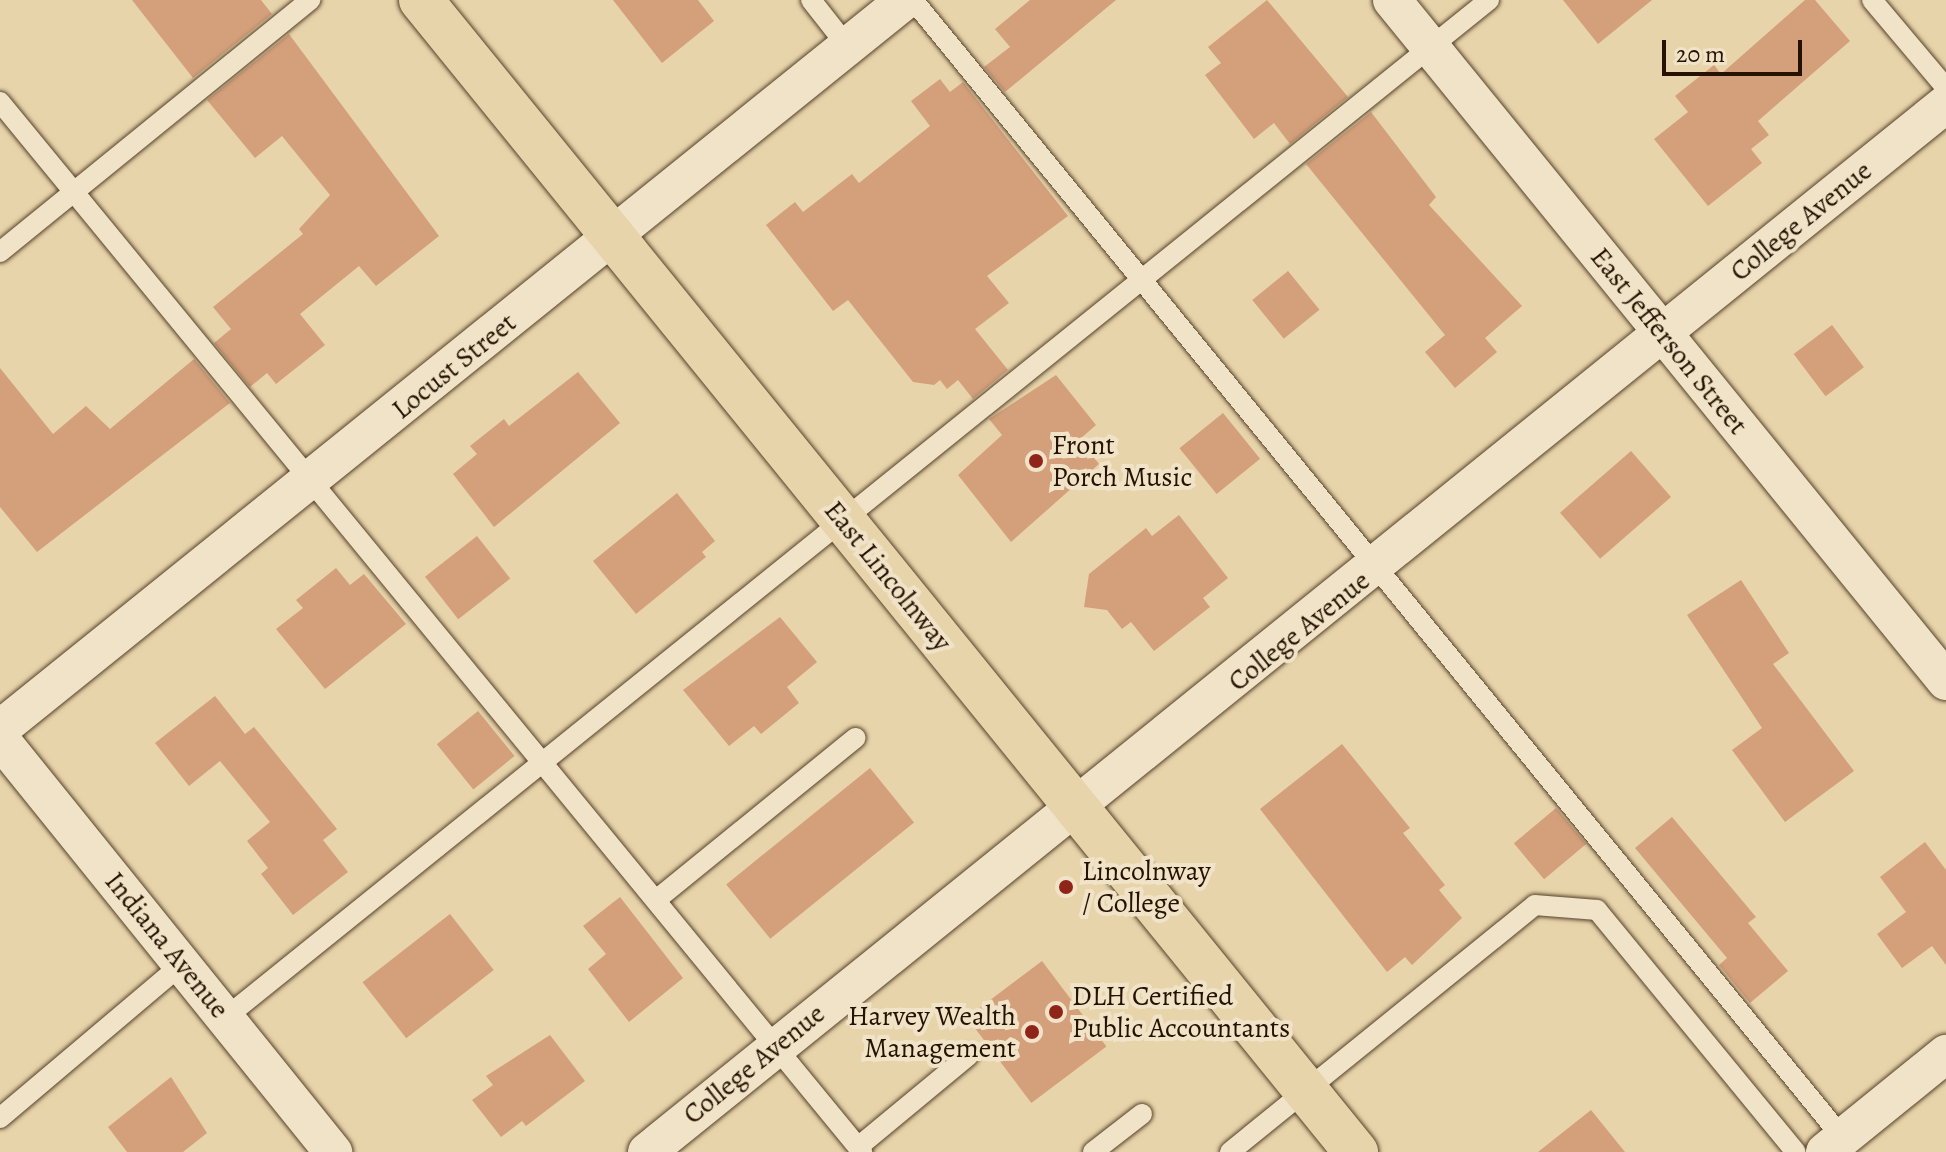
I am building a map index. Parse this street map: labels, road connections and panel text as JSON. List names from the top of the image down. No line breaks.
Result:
{"streets":{"main road":["East Lincolnway"],"street":["College Avenue","East Jefferson Street","Locust Street","Indiana Avenue"]},"crossings":[["College Avenue","East Jefferson Street"],["College Avenue","East Lincolnway"],["Locust Street","East Lincolnway"]],"places":["Front Porch Music","Lincolnway / College","DLH Certified Public Accountants","Harvey Wealth Management"],"scale_bar":"20 m"}
